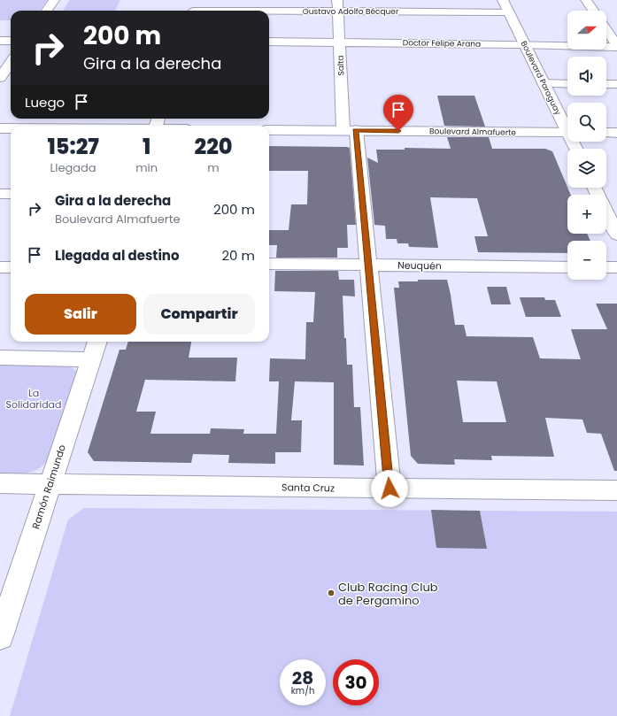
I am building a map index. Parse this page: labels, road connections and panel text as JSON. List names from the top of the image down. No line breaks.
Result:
{"streets":{"street":["Gustavo Adolfo Bécquer","Doctor Felipe Arana","Salta","Boulevard Paraguay","Boulevard Almafuerte","Neuquén","Ramón Raimundo","Santa Cruz"]},"crossings":[["Gustavo Adolfo Bécquer","Salta"],["Gustavo Adolfo Bécquer","Boulevard Paraguay"],["Doctor Felipe Arana","Salta"],["Doctor Felipe Arana","Boulevard Paraguay"],["Salta","Boulevard Almafuerte"],["Salta","Neuquén"],["Salta","Santa Cruz"],["Ramón Raimundo","Santa Cruz"]],"parks":["La Solidaridad"],"places":["Club Racing Club de Pergamino"],"north":"right","page":{"map_buttons":["+","−"],"turn":["200 m","Gira a la derecha"],"then":"Luego","eta":["15:27","Llegada","1","min","220","m"],"list":[{"name":"Gira a la derecha","note":"Boulevard Almafuerte","value":"200 m"},{"name":"Llegada al destino","value":"20 m"}],"buttons":["Salir","Compartir"],"speed":"28 km/h","limit":"30"}}
